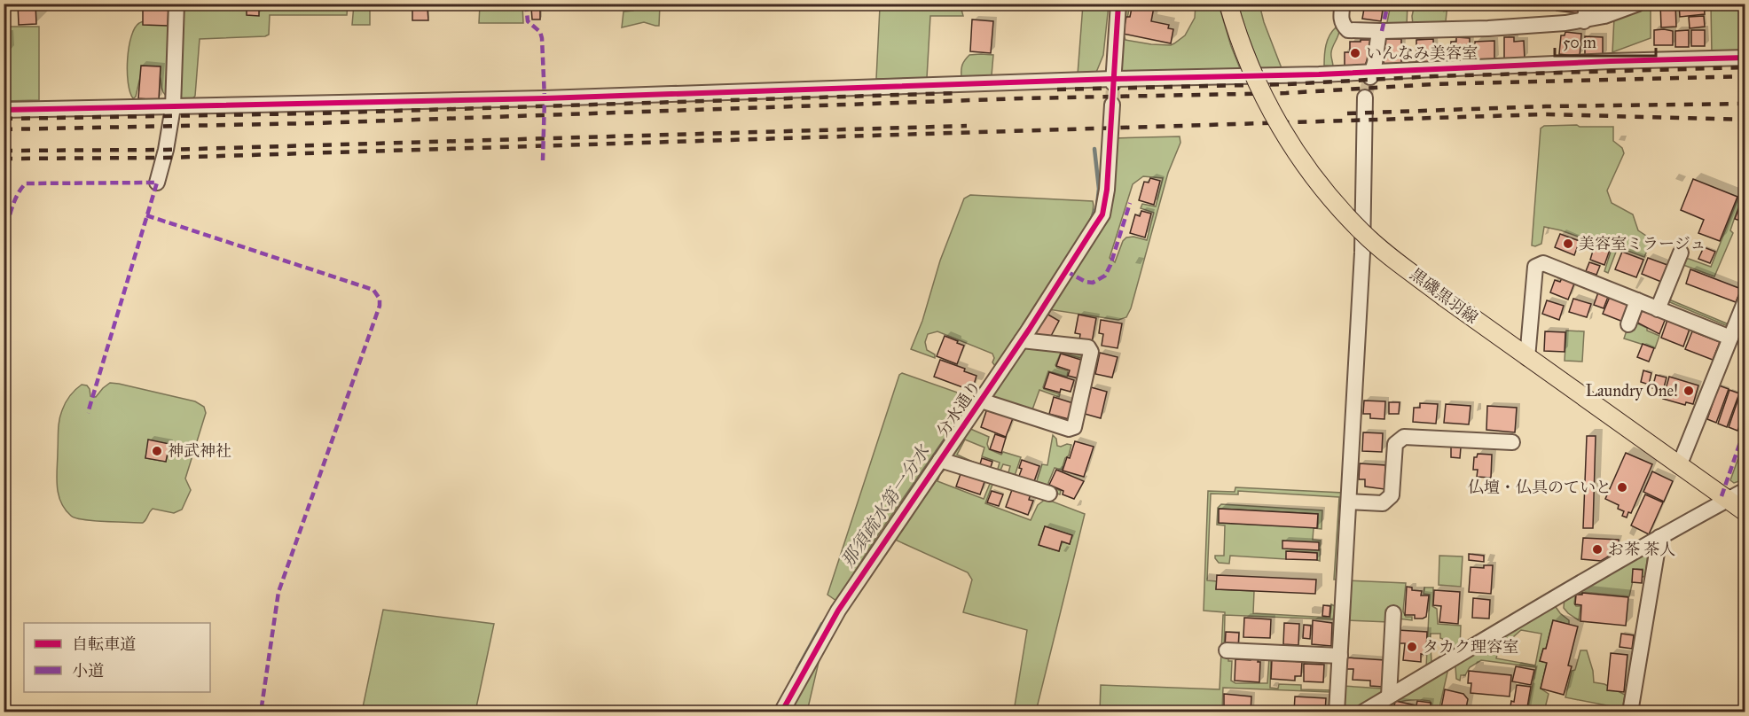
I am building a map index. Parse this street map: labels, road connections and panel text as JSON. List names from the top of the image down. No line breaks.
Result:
{"streets":{"main road":["黒磯黒羽線"],"street":["分水通り"]},"water":["那須疏水第一分水"],"places":["いんなみ美容室","美容室ミラージュ","Laundry One!","神武神社","仏壇・仏具のていと","お茶 茶人","タカク理容室"],"legend":["自転車道","小道"],"scale_bar":"50 m"}
